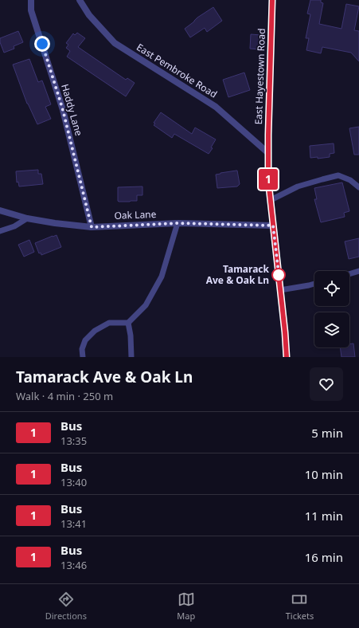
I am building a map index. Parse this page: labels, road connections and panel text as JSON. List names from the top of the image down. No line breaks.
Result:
{"streets":{"street":["East Pembroke Road","East Hayestown Road","Haddy Lane","Oak Lane"]},"crossings":[["East Pembroke Road","East Hayestown Road"],["East Hayestown Road","Oak Lane"],["Haddy Lane","Oak Lane"]],"places":["Tamarack Ave & Oak Ln"],"lines":["bus line 1"],"page":{"on_map":"1","heading":["Tamarack Ave & Oak Ln","Walk · 4 min · 250 m"],"list":[{"mark":"1","name":"Bus","note":"13:35","value":"5 min"},{"mark":"1","name":"Bus","note":"13:40","value":"10 min"},{"mark":"1","name":"Bus","note":"13:41","value":"11 min"},{"mark":"1","name":"Bus","note":"13:46","value":"16 min"}],"tabs":["Directions","Map","Tickets"]}}
